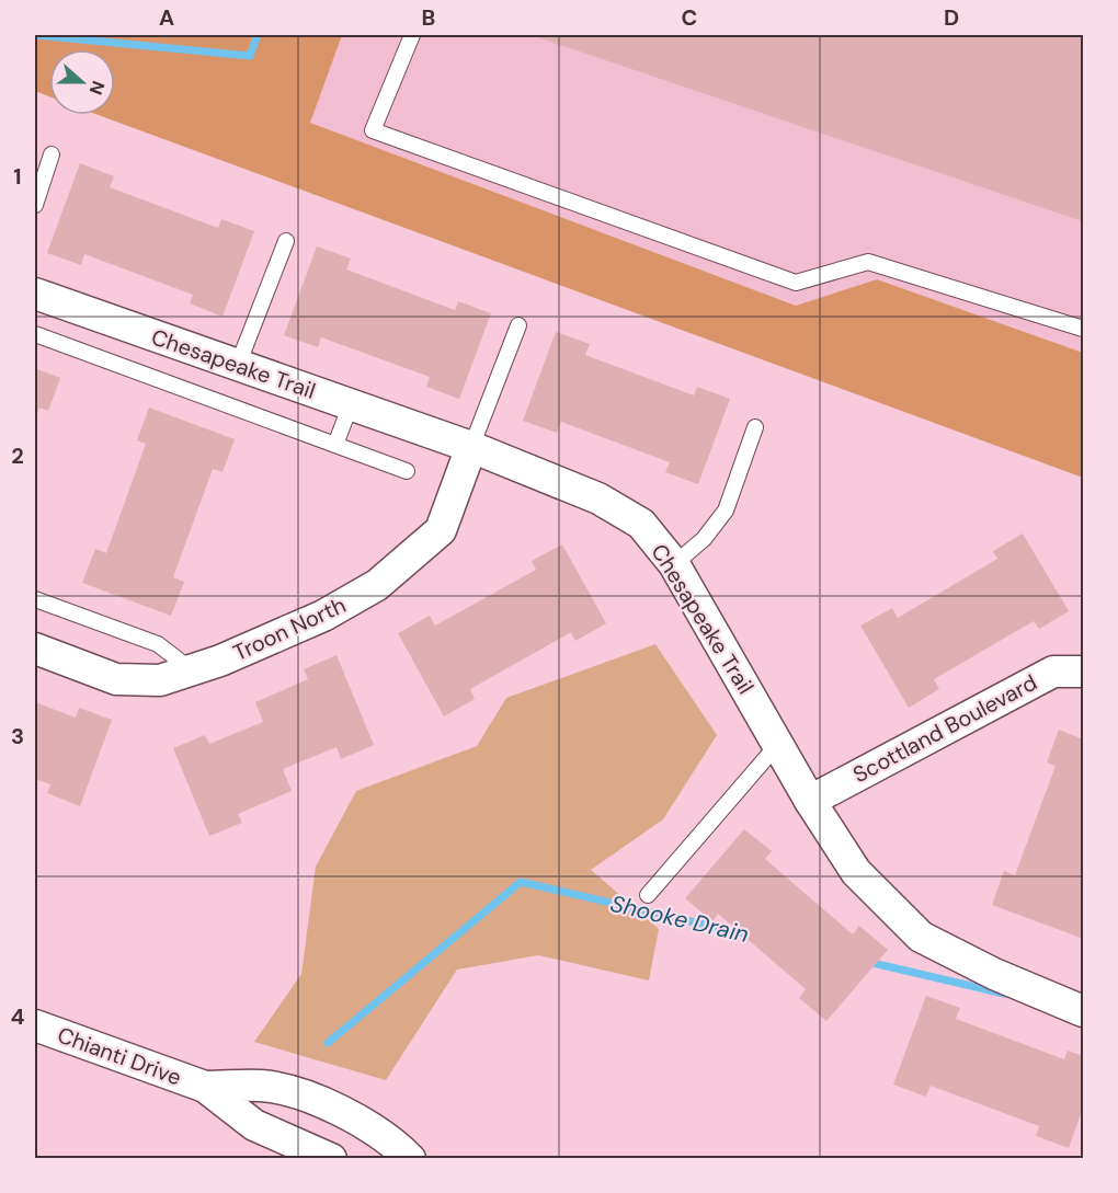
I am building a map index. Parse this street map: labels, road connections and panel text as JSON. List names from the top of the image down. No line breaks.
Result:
{"streets":{"street":["Chesapeake Trail","Troon North","Scottland Boulevard","Chianti Drive"]},"crossings":[["Chesapeake Trail","Troon North"],["Chesapeake Trail","Scottland Boulevard"]],"water":["Shooke Drain"],"north":"right","grid":{"columns":["A","B","C","D"],"rows":["1","2","3","4"]}}
